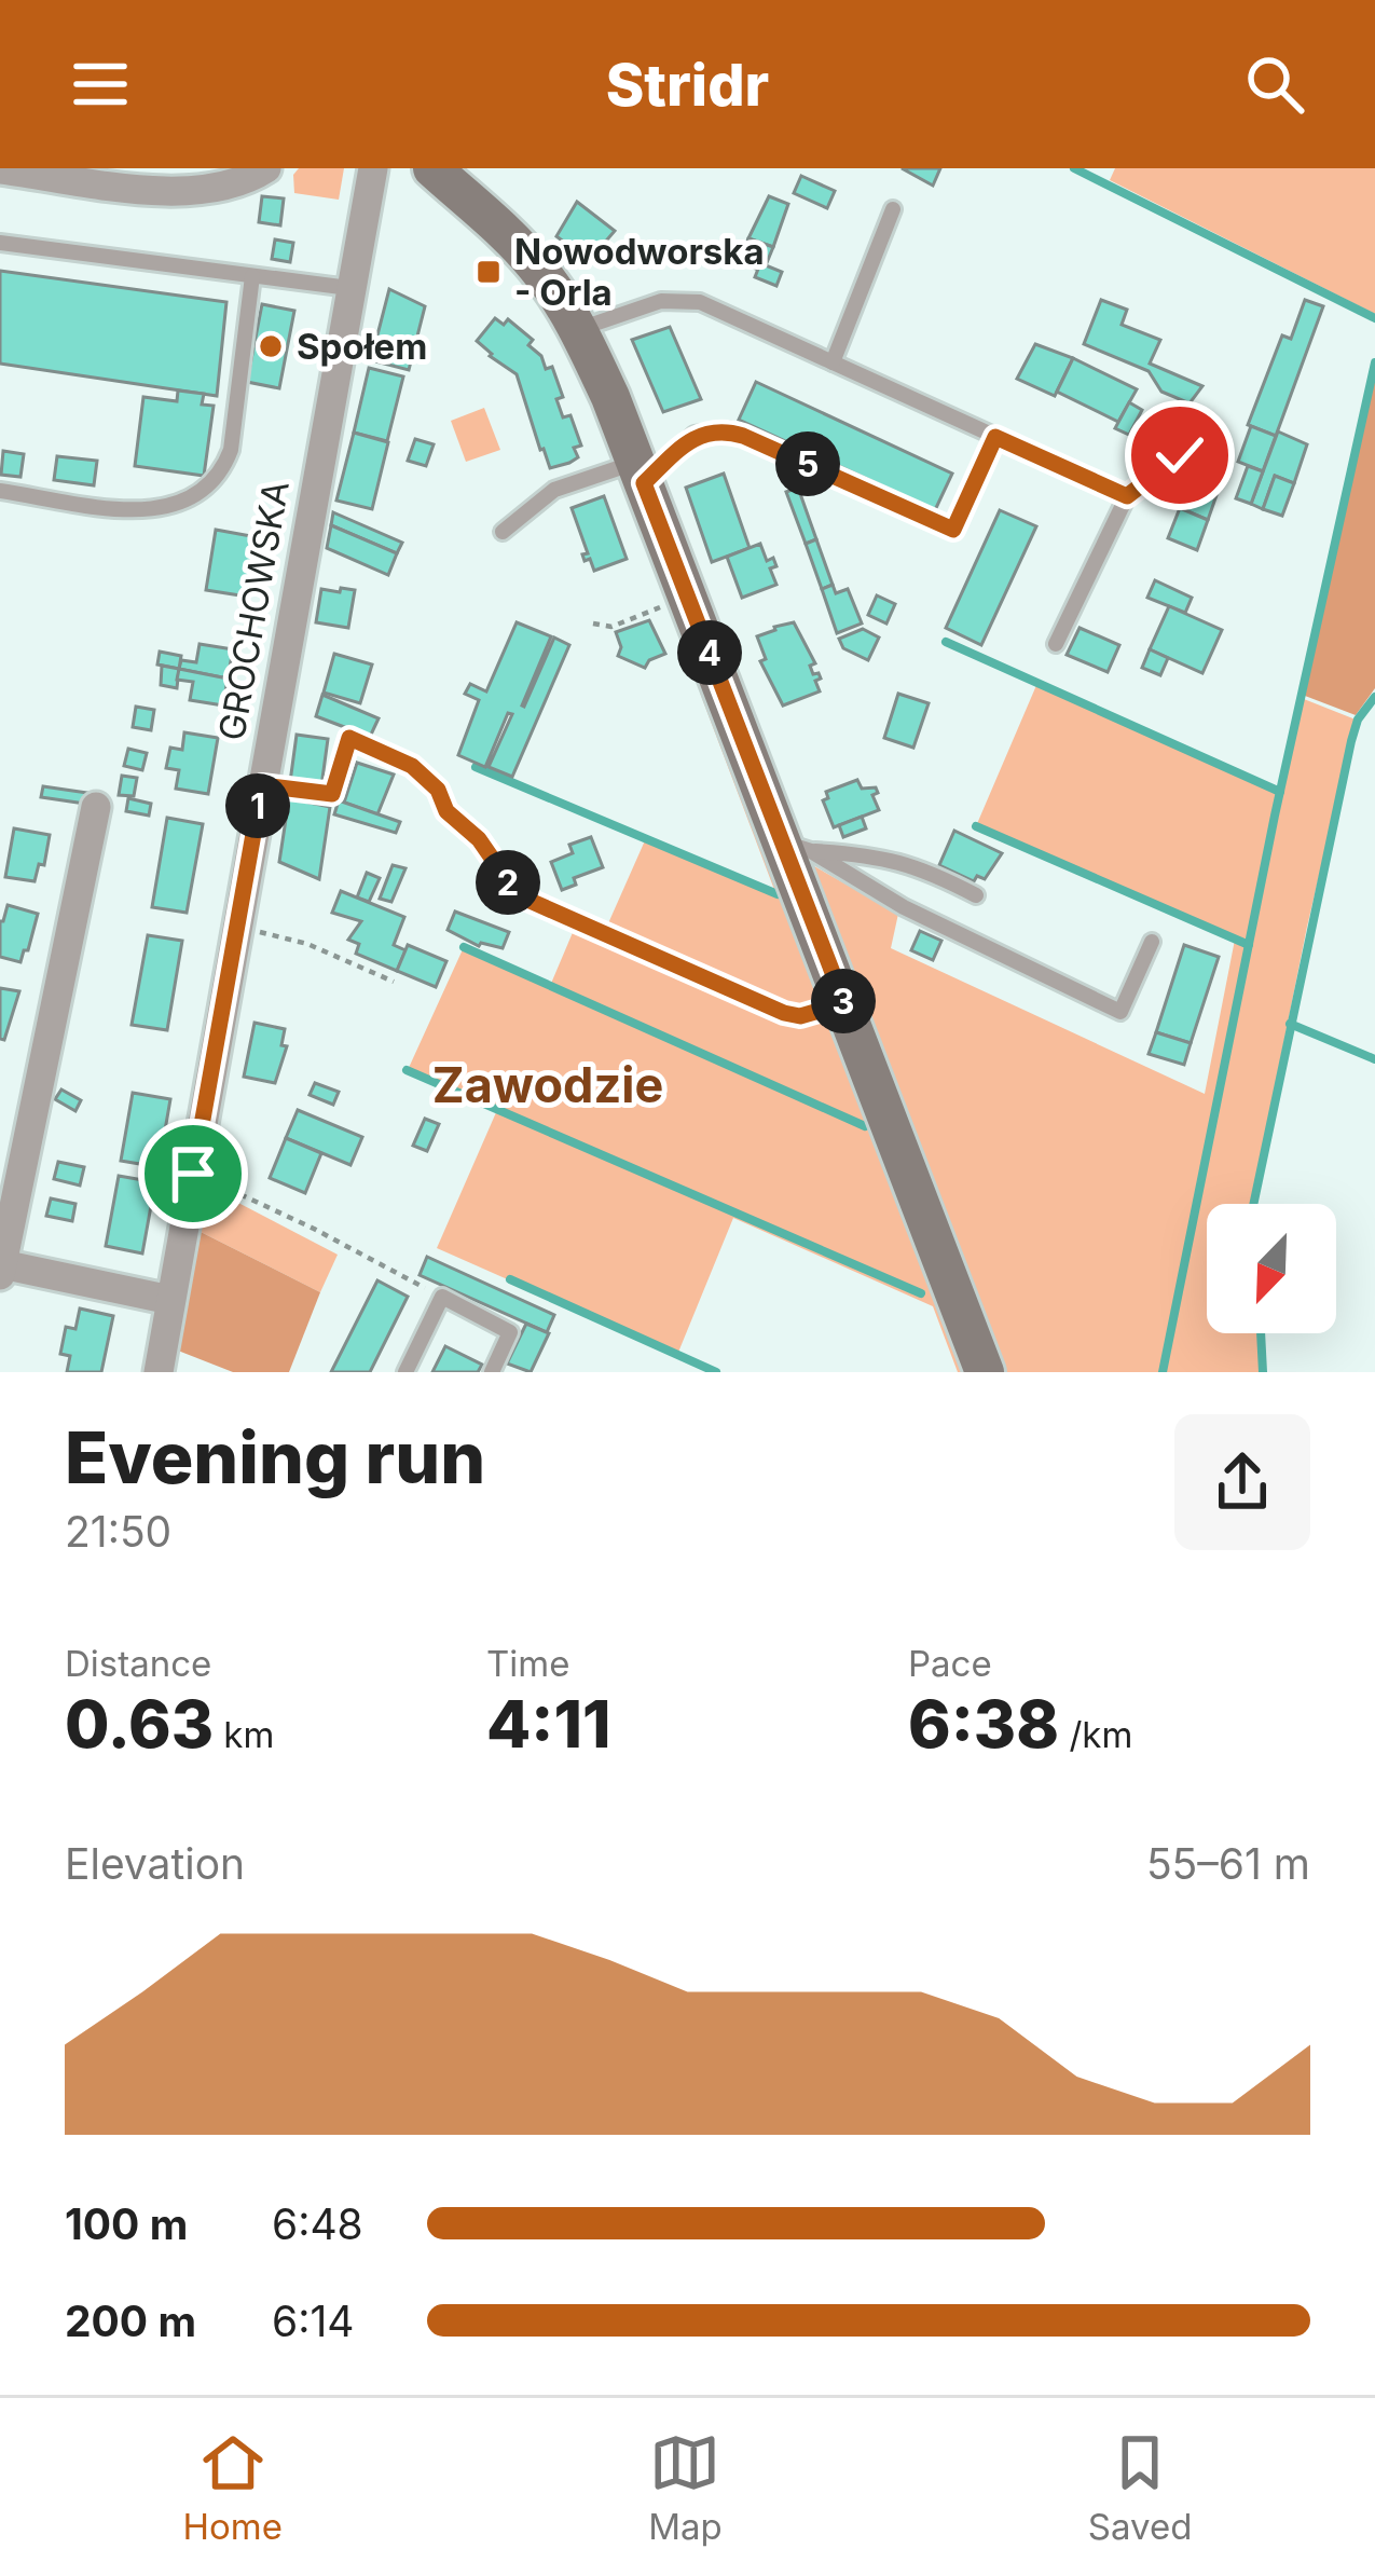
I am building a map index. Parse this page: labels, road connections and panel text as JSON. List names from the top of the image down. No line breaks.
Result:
{"streets":{"street":["GROCHOWSKA"]},"districts":["Zawodzie"],"places":{"transit":["Nowodworska - Orla"],"other":["Społem"]},"north":"bottom left","page":{"header":"Stridr","pins":["5","4","1","2","3"],"heading":["Evening run","21:50"],"stats":[["Distance","0.63 km"],["Time","4:11"],["Pace","6:38 /km"]],"chart":["Elevation","55–61 m"],"list":[{"name":"100 m","note":"6:48"},{"name":"200 m","note":"6:14"}],"tabs":["Home","Map","Saved"]}}
